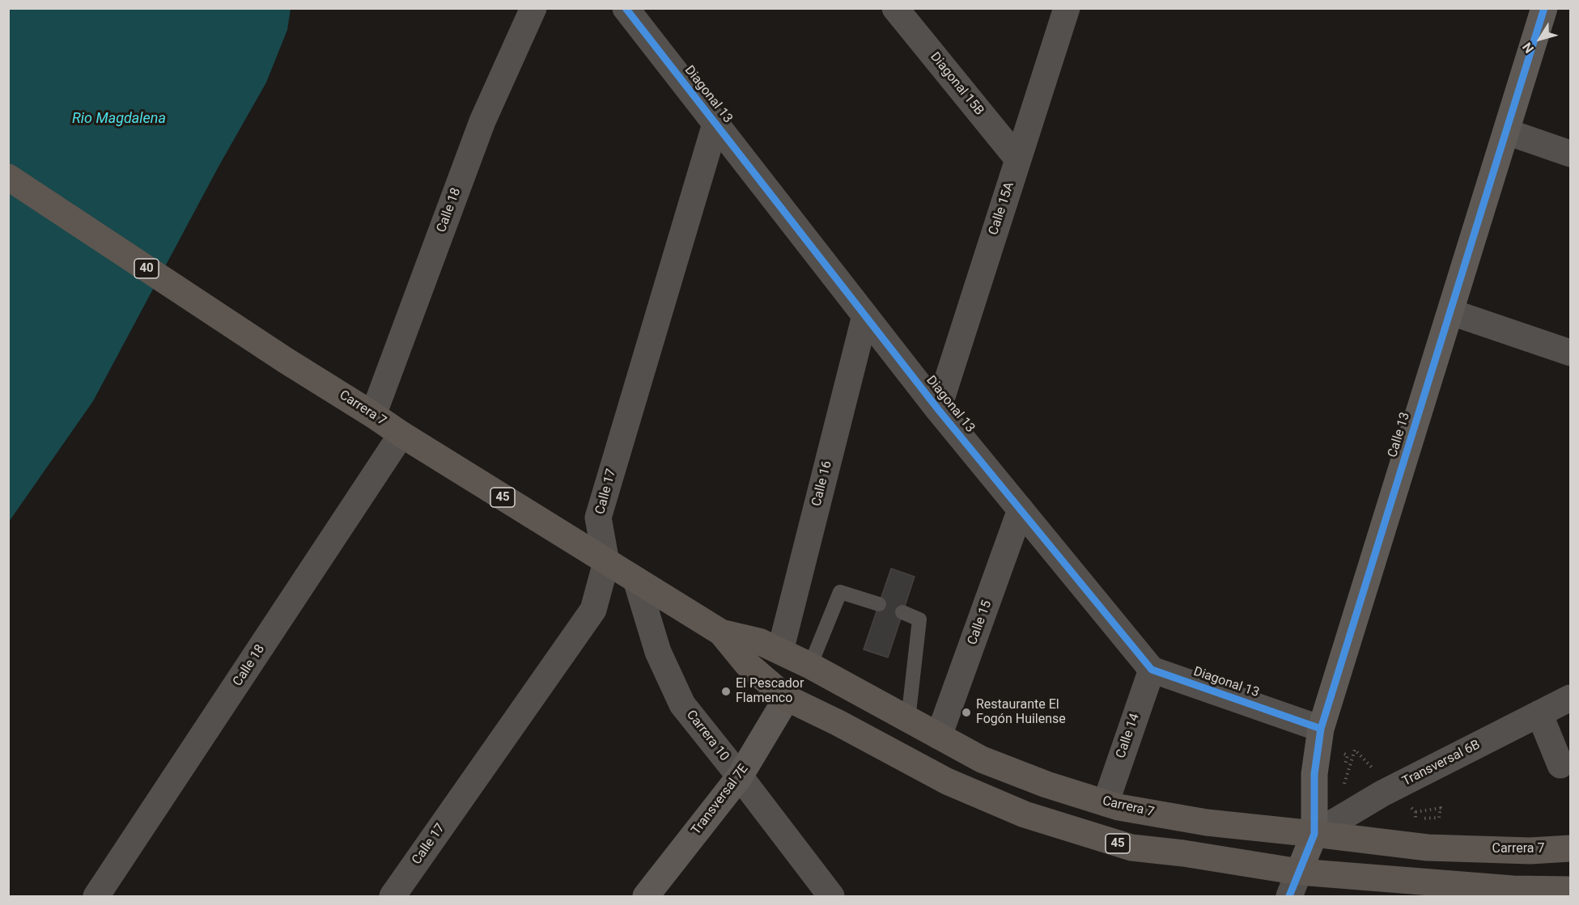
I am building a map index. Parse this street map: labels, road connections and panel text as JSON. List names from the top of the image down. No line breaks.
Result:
{"streets":{"main road":["40","Carrera 7","45"],"street":["Diagonal 15B","Diagonal 13","Calle 15A","Calle 18","Calle 13","Calle 16","Calle 17","Calle 15","Carrera 10","Calle 14","Transversal 6B","Transversal 7E"]},"crossings":[["Diagonal 15B","Calle 15A"],["Diagonal 13","Calle 15A"],["Diagonal 13","Calle 13"],["Diagonal 13","Calle 16"],["Diagonal 13","Calle 17"],["Diagonal 13","Calle 15"],["Diagonal 13","Calle 14"],["Calle 18","Carrera 7"],["Carrera 7","Calle 13"],["Carrera 7","Calle 16"],["Carrera 7","Calle 17"],["Carrera 7","Calle 15"],["Carrera 7","Carrera 10"],["Carrera 7","Calle 14"],["Carrera 7","Transversal 6B"],["Carrera 7","Transversal 7E"],["Calle 13","Transversal 6B"],["Carrera 10","Transversal 7E"]],"water":["Rio Magdalena"],"places":["El Pescador Flamenco","Restaurante El Fogón Huilense"],"north":"bottom left"}
